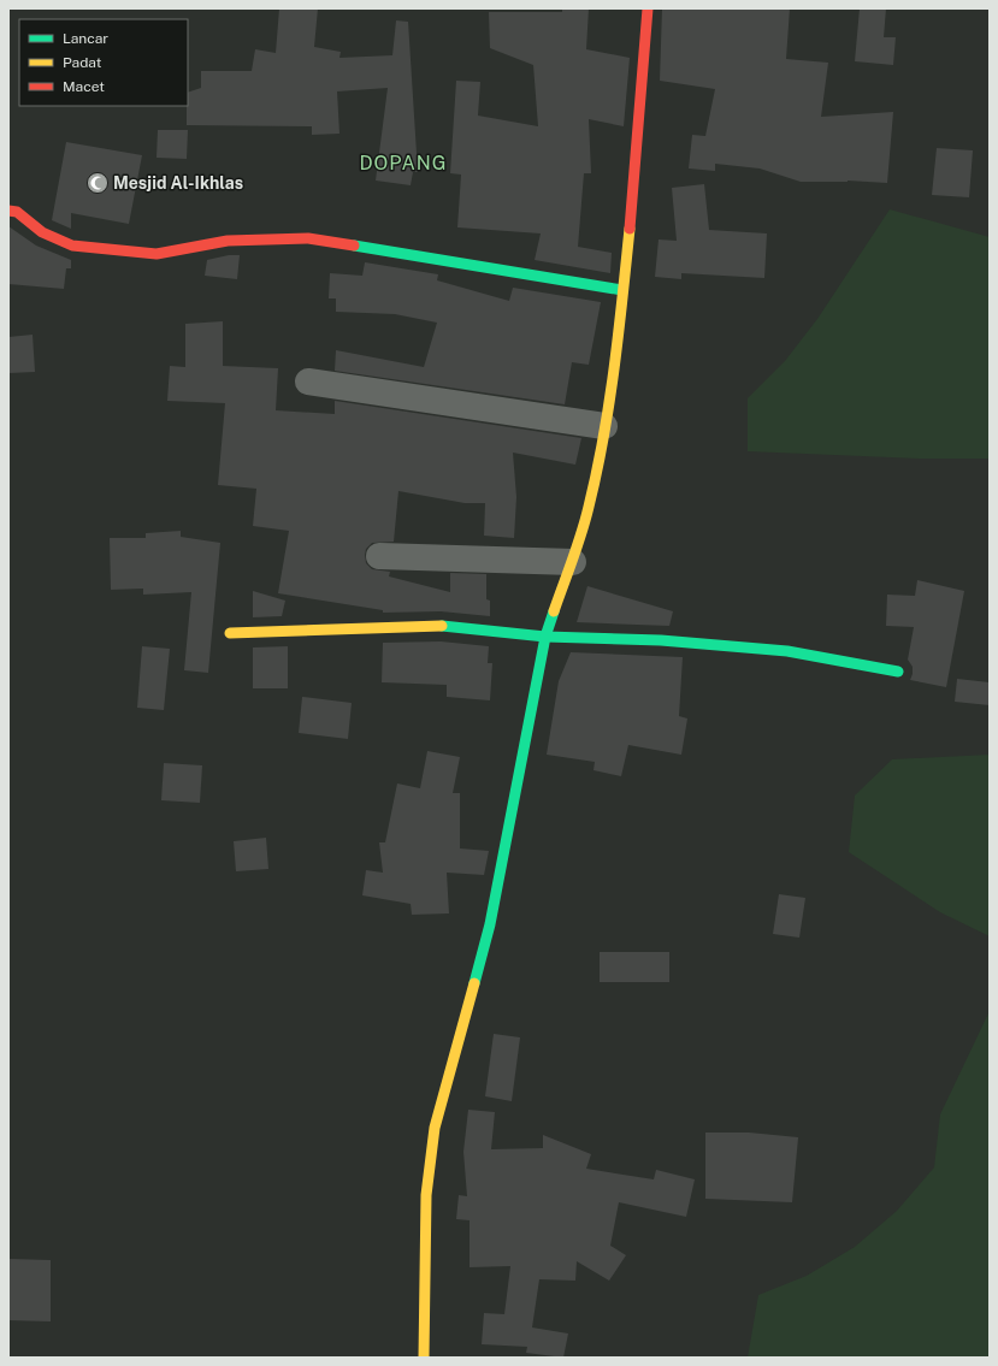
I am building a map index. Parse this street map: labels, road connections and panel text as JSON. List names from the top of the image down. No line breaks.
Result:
{"districts":["DOPANG"],"places":{"mosque":["Mesjid Al-Ikhlas"]},"legend":["Lancar","Padat","Macet"]}
